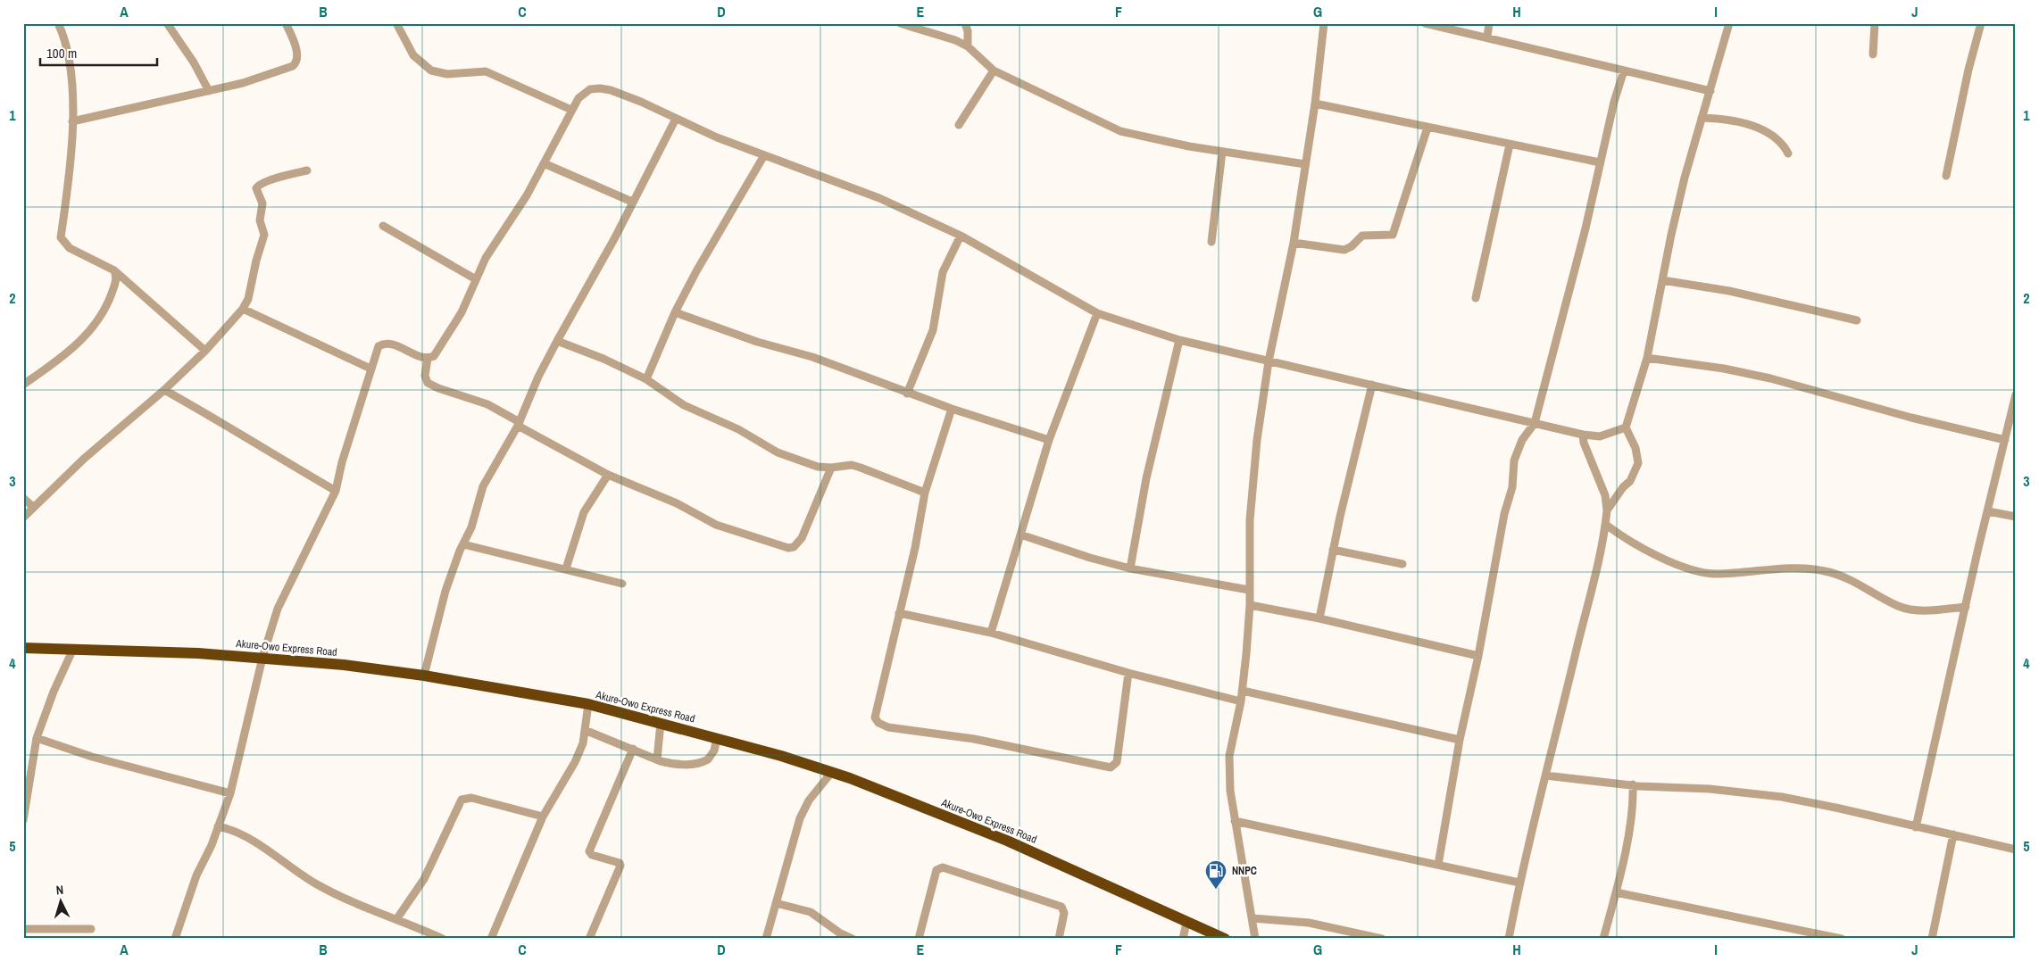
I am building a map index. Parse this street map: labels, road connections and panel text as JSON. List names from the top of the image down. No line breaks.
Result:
{"streets":{"highway":["Akure-Owo Express Road"]},"places":{"fuel station":["NNPC"]},"scale_bar":"100 m","north":"top","grid":{"columns":["A","B","C","D","E","F","G","H","I","J"],"rows":["1","2","3","4","5"]}}
